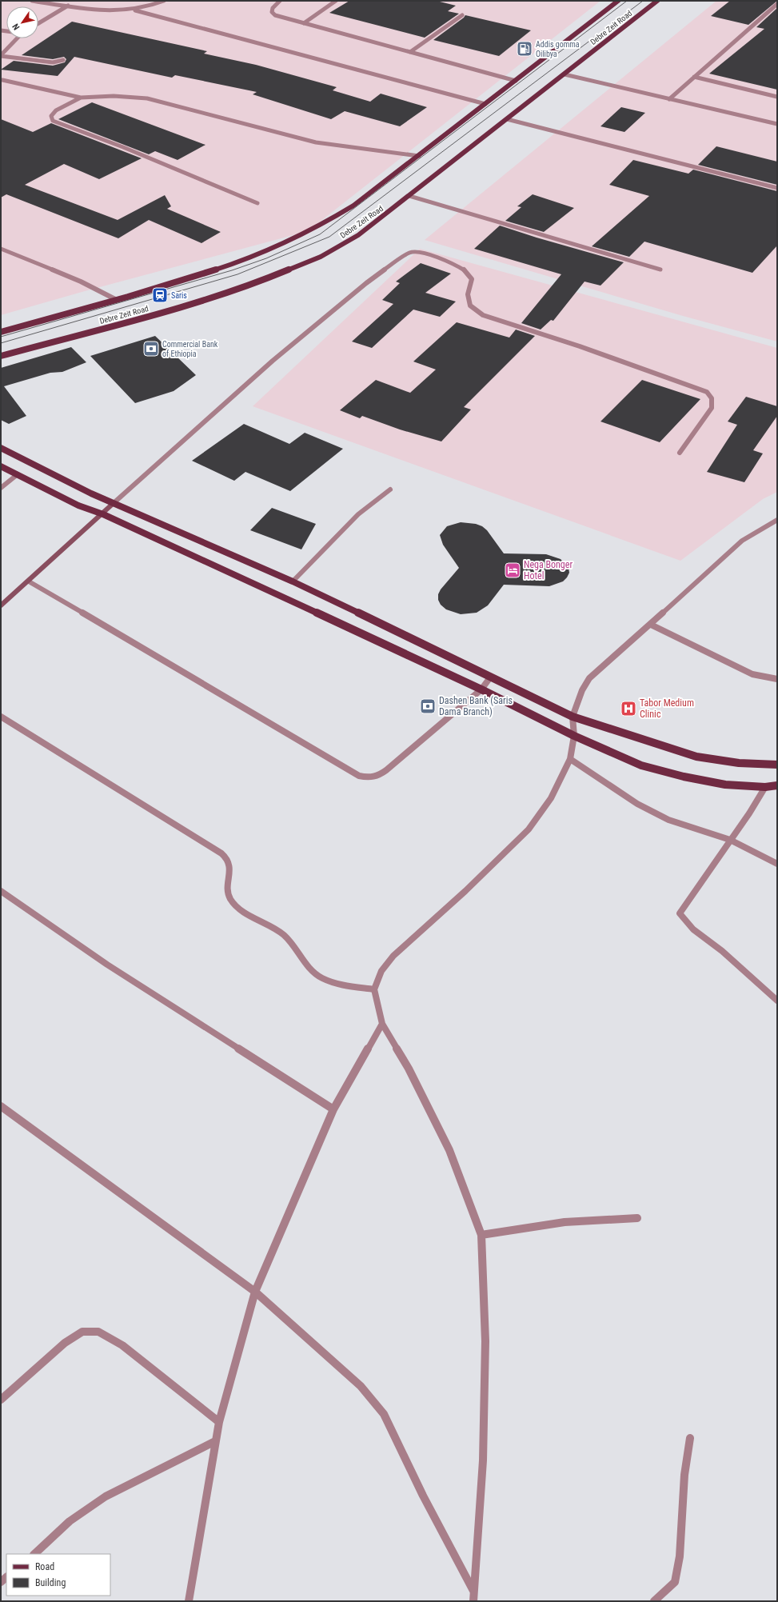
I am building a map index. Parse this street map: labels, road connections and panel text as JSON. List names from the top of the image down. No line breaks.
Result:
{"streets":{"main road":["Debre Zeit Road"]},"places":{"fuel station":["Addis gomma Oilibya"],"station":["Saris"],"bank":["Commercial Bank of Ethiopia","Dashen Bank (Saris Dama Branch)"],"hotel":["Nega Bonger Hotel"],"hospital":["Tabor Medium Clinic"]},"legend":["Road","Building"],"north":"bottom left"}
